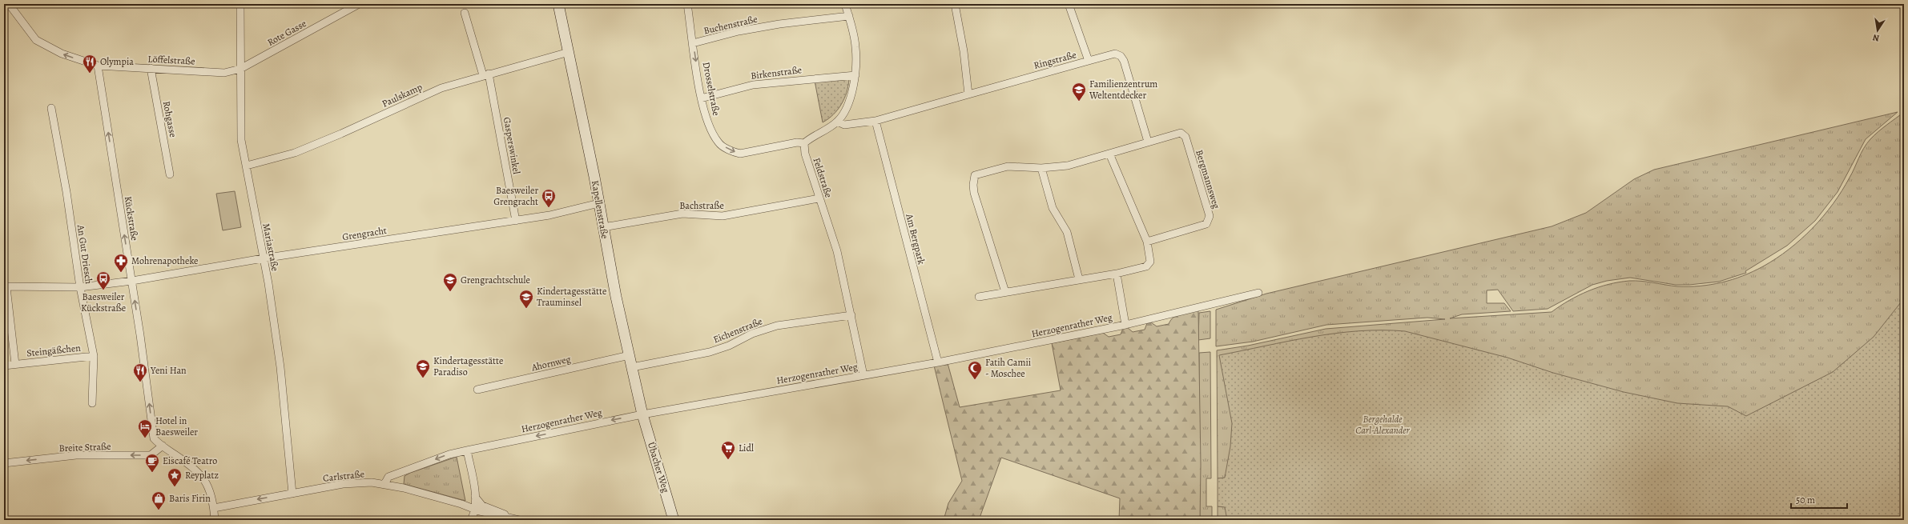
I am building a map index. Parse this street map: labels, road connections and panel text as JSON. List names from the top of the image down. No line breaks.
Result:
{"streets":{"street":["Buchenstraße","Rote Gasse","Löffelstraße","Ringstraße","Birkenstraße","Drosselstraße","Paulskamp","Rohgasse","Gasperswinkel","Feldstraße","Bergmannsweg","Bachstraße","Kapellenstraße","Kückstraße","Grengracht","Am Bergpark","Mariastraße","An Gut Driesch","Herzogenrather Weg","Eichenstraße","Steingäßchen","Ahornweg","Breite Straße","Übacher Weg","Carlstraße"]},"crossings":[["Buchenstraße","Drosselstraße"],["Rote Gasse","Löffelstraße"],["Rote Gasse","Mariastraße"],["Löffelstraße","Rohgasse"],["Löffelstraße","Kückstraße"],["Löffelstraße","Mariastraße"],["Ringstraße","Am Bergpark"],["Birkenstraße","Drosselstraße"],["Drosselstraße","Feldstraße"],["Paulskamp","Gasperswinkel"],["Paulskamp","Kapellenstraße"],["Paulskamp","Mariastraße"],["Gasperswinkel","Grengracht"],["Feldstraße","Bachstraße"],["Feldstraße","Herzogenrather Weg"],["Feldstraße","Eichenstraße"],["Bachstraße","Kapellenstraße"],["Kapellenstraße","Grengracht"],["Kapellenstraße","Herzogenrather Weg"],["Kapellenstraße","Eichenstraße"],["Kapellenstraße","Ahornweg"],["Kapellenstraße","Übacher Weg"],["Kückstraße","Grengracht"],["Kückstraße","Breite Straße"],["Grengracht","Mariastraße"],["Grengracht","An Gut Driesch"],["Grengracht","Steingäßchen"],["Am Bergpark","Herzogenrather Weg"],["Mariastraße","Carlstraße"],["An Gut Driesch","Steingäßchen"],["Herzogenrather Weg","Übacher Weg"],["Herzogenrather Weg","Carlstraße"]],"one_way":["Löffelstraße","Kückstraße","Breite Straße"],"parks":["Bergehalde Carl-Alexander"],"places":{"restaurant":["Olympia","Yeni Han"],"school or university":["Familienzentrum Weltentdecker","Grengrachtschule","Kindertagesstätte Trauminsel","Kindertagesstätte Paradiso"],"bus stop":["Baesweiler Grengracht","Baesweiler Kückstraße"],"pharmacy":["Mohrenapotheke"],"mosque":["Fatih Camii - Moschee"],"hotel":["Hotel in Baesweiler"],"supermarket":["Lidl"],"cafe":["Eiscafé Teatro"],"place":["Reyplatz"],"shop":["Baris Firin"]},"scale_bar":"50 m","north":"bottom"}
